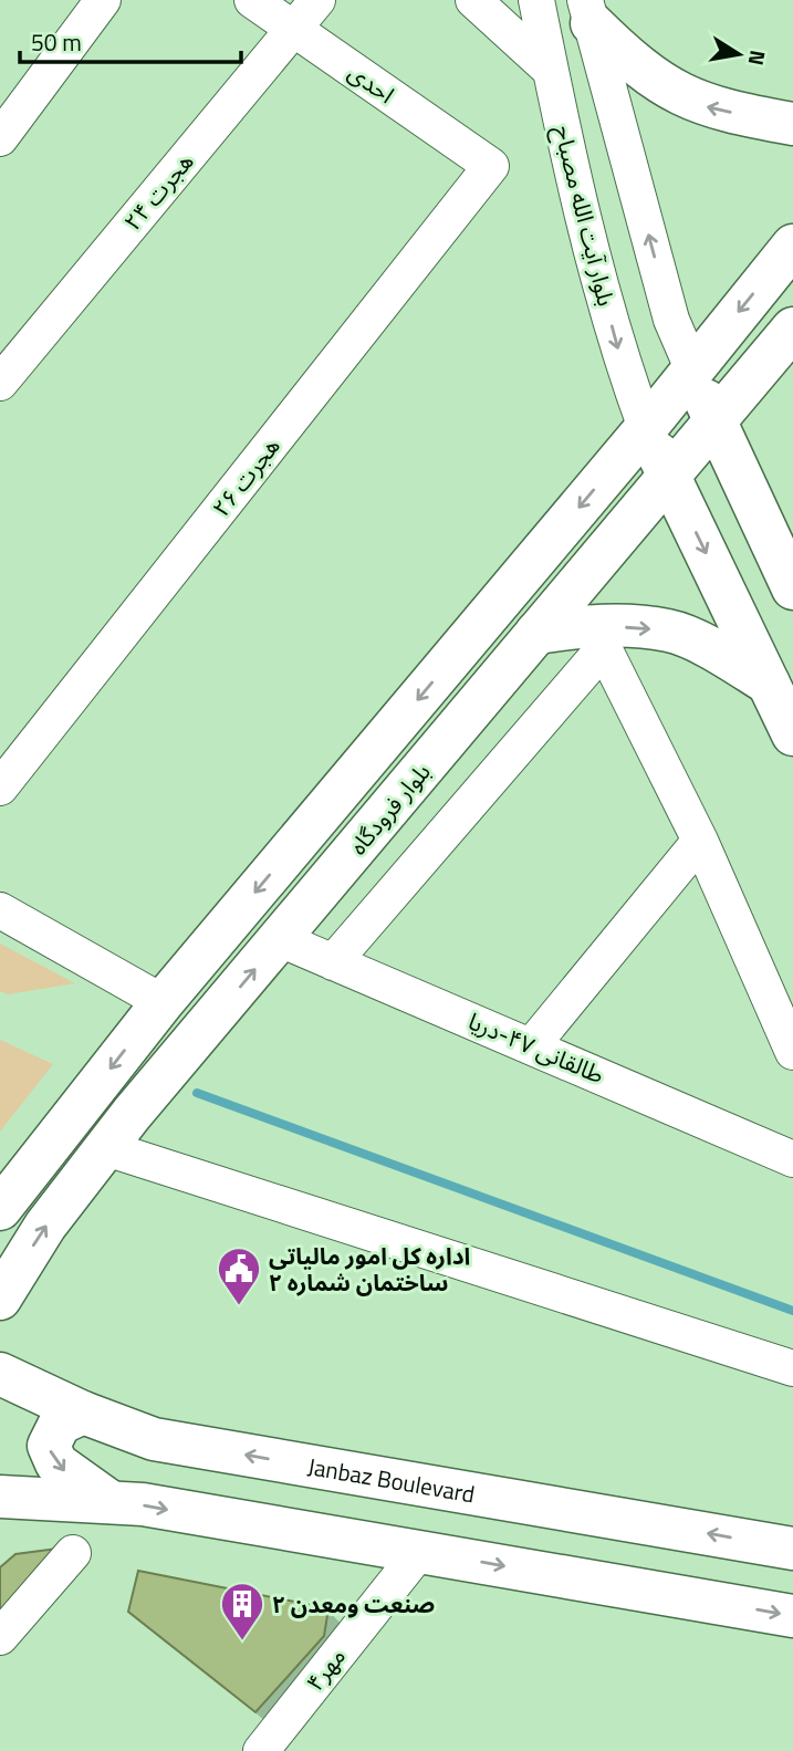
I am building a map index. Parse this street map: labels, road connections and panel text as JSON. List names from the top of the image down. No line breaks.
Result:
{"streets":{"main road":["بلوار فرودگاه","Janbaz Boulevard"],"street":["احدی","هجرت ۲۴","بلوار آیت الله مصباح","هجرت ۲۶","طالقانی ۴۷-دریا","مهر۴"]},"crossings":[["احدی","هجرت ۲۴"],["احدی","هجرت ۲۶"],["بلوار آیت الله مصباح","بلوار فرودگاه"],["بلوار فرودگاه","طالقانی ۴۷-دریا"]],"places":{"public building":["اداره کل امور مالیاتی ساختمان شماره ۲"],"building":["صنعت ومعدن ۲"]},"scale_bar":"50 m","north":"right"}
